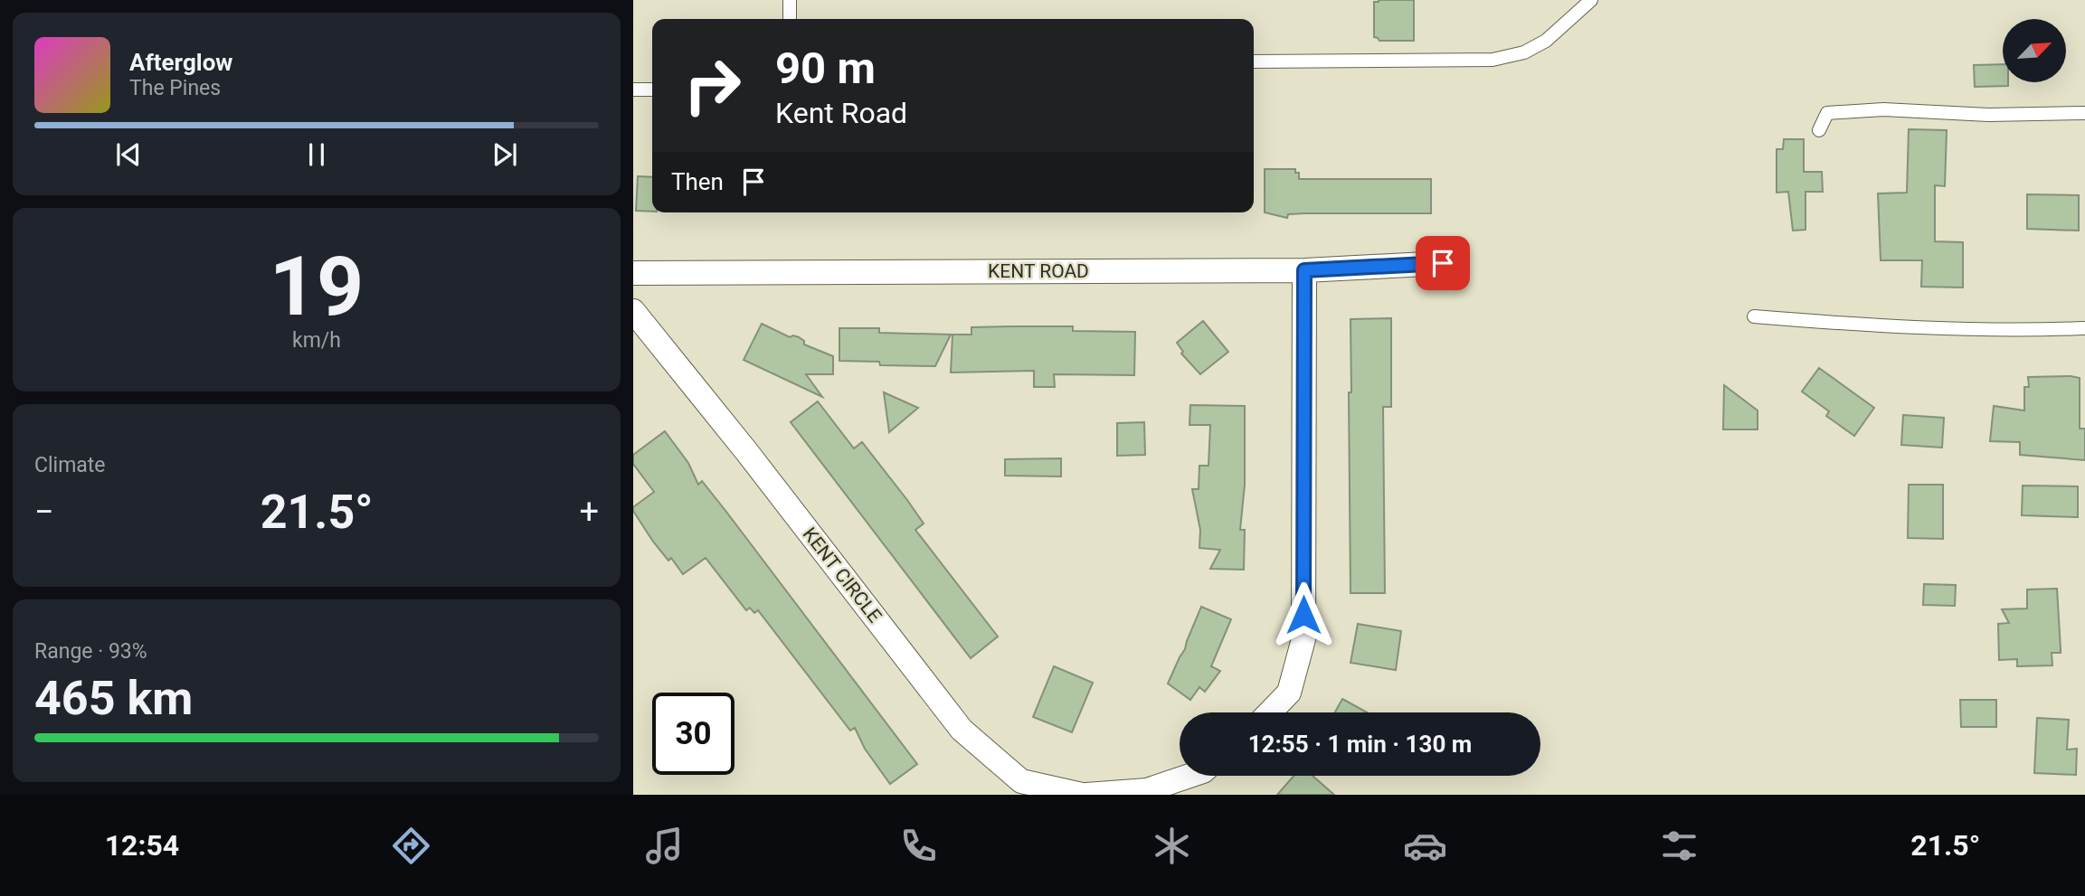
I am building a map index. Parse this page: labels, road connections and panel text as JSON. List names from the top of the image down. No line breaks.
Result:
{"streets":{"street":["KENT ROAD","KENT CIRCLE"]},"north":"top right","page":{"turn":["90 m","Kent Road"],"song":["Afterglow","The Pines"],"then":"Then","tile":[["19","km/h"],"Climate",["Range · 93%","465 km"]],"heat":["−","21.5°","+"],"limit":"30","trip":"12:55 · 1 min · 130 m","tabs":["12:54","21.5°"]}}
